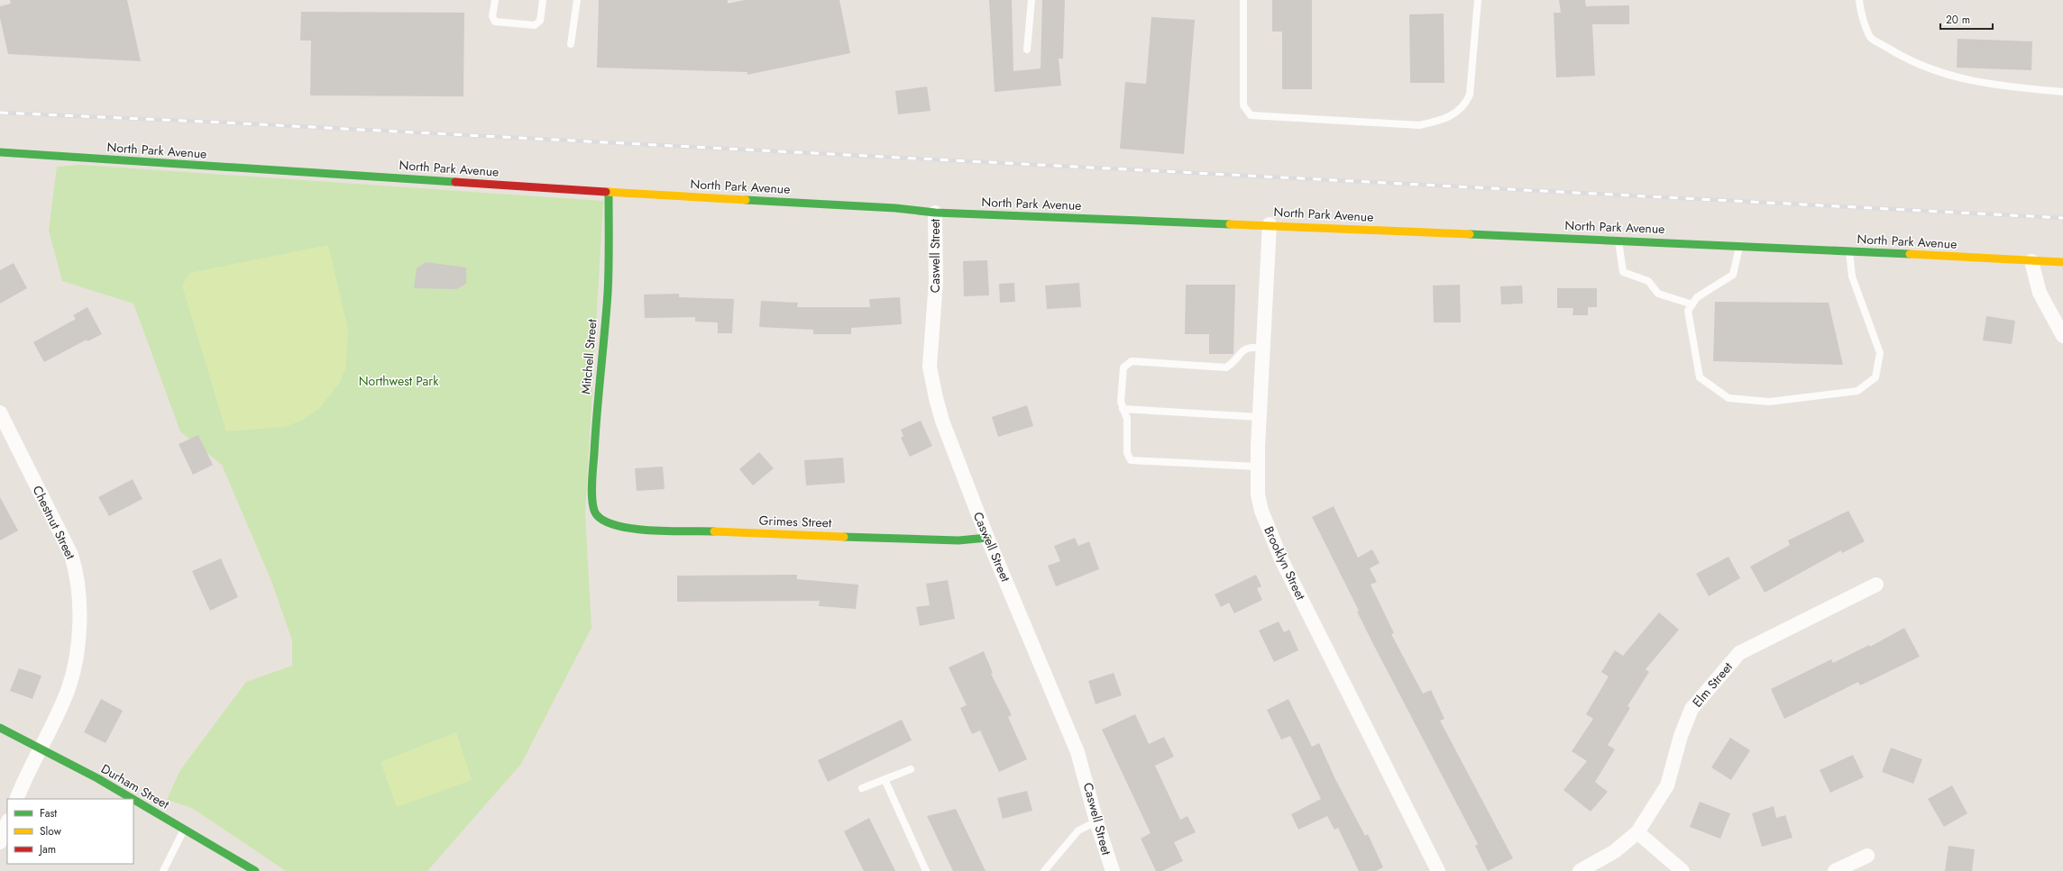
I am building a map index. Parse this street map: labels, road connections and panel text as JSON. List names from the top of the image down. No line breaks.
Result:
{"streets":{"street":["North Park Avenue","Caswell Street","Mitchell Street","Grimes Street","Chestnut Street","Brooklyn Street","Elm Street","Durham Street"]},"crossings":[["North Park Avenue","Caswell Street"],["North Park Avenue","Mitchell Street"],["North Park Avenue","Brooklyn Street"],["Caswell Street","Grimes Street"],["Mitchell Street","Grimes Street"],["Chestnut Street","Durham Street"]],"parks":["Northwest Park"],"legend":["Fast","Slow","Jam"],"scale_bar":"20 m"}
